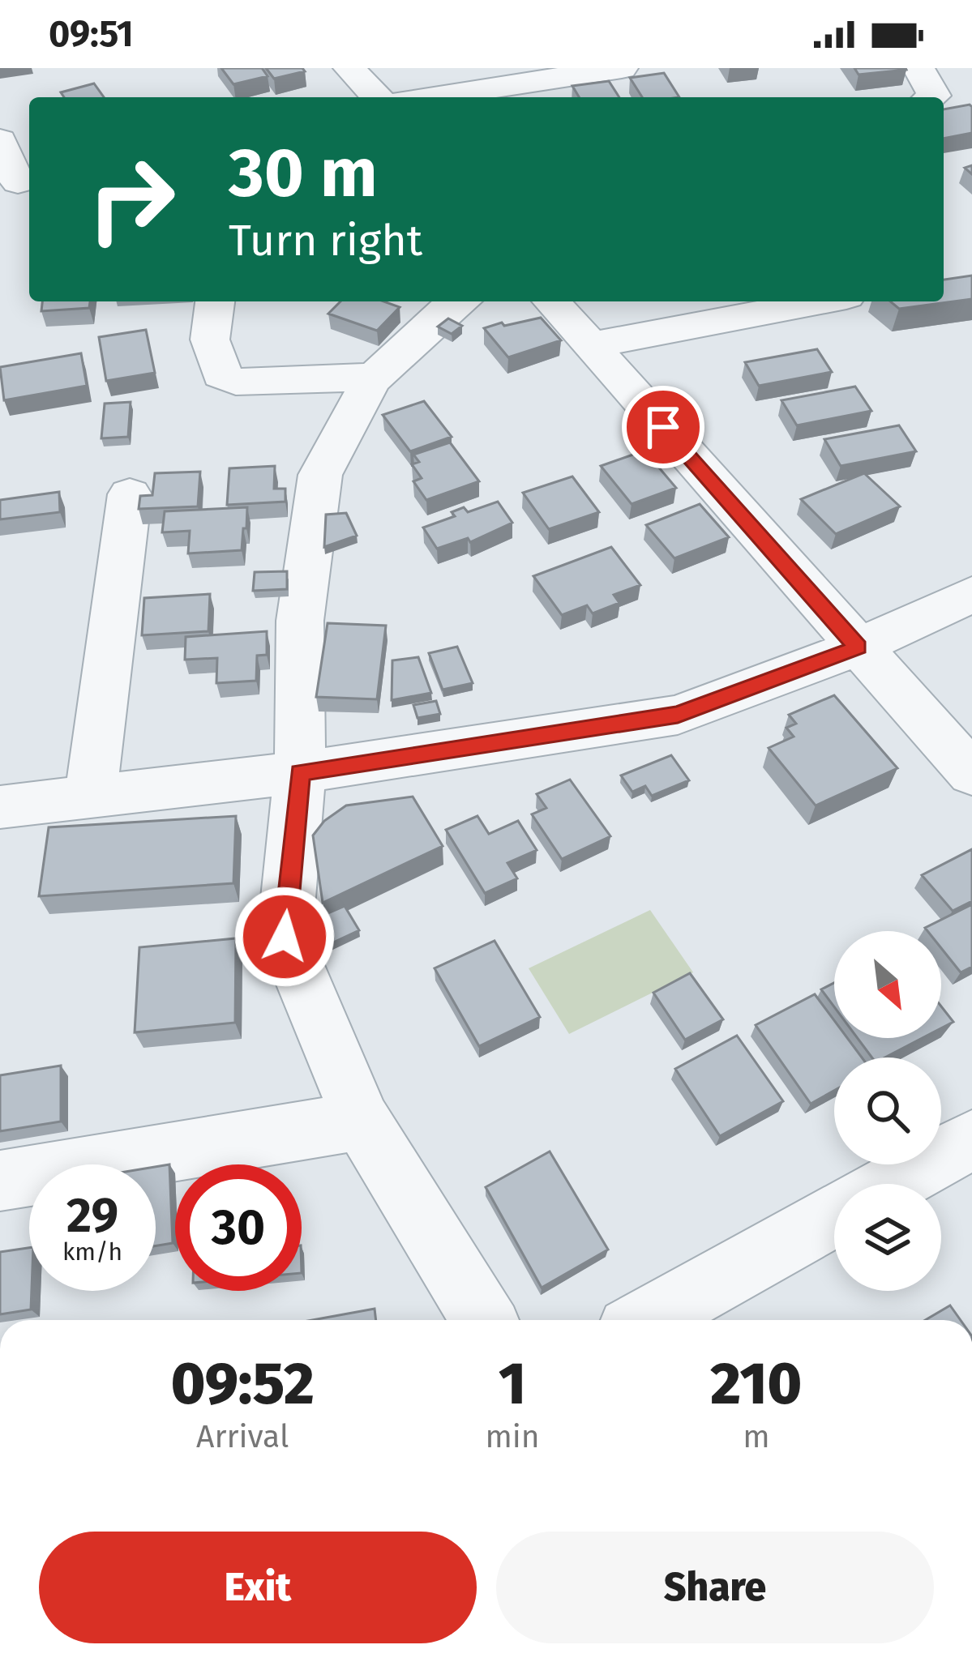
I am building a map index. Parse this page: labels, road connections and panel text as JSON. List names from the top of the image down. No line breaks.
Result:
{"north":"bottom right","page":{"status":"09:51","turn":["30 m","Turn right"],"speed":"29 km/h","limit":"30","eta":["09:52","Arrival","1","min","210","m"],"buttons":["Exit","Share"]}}
